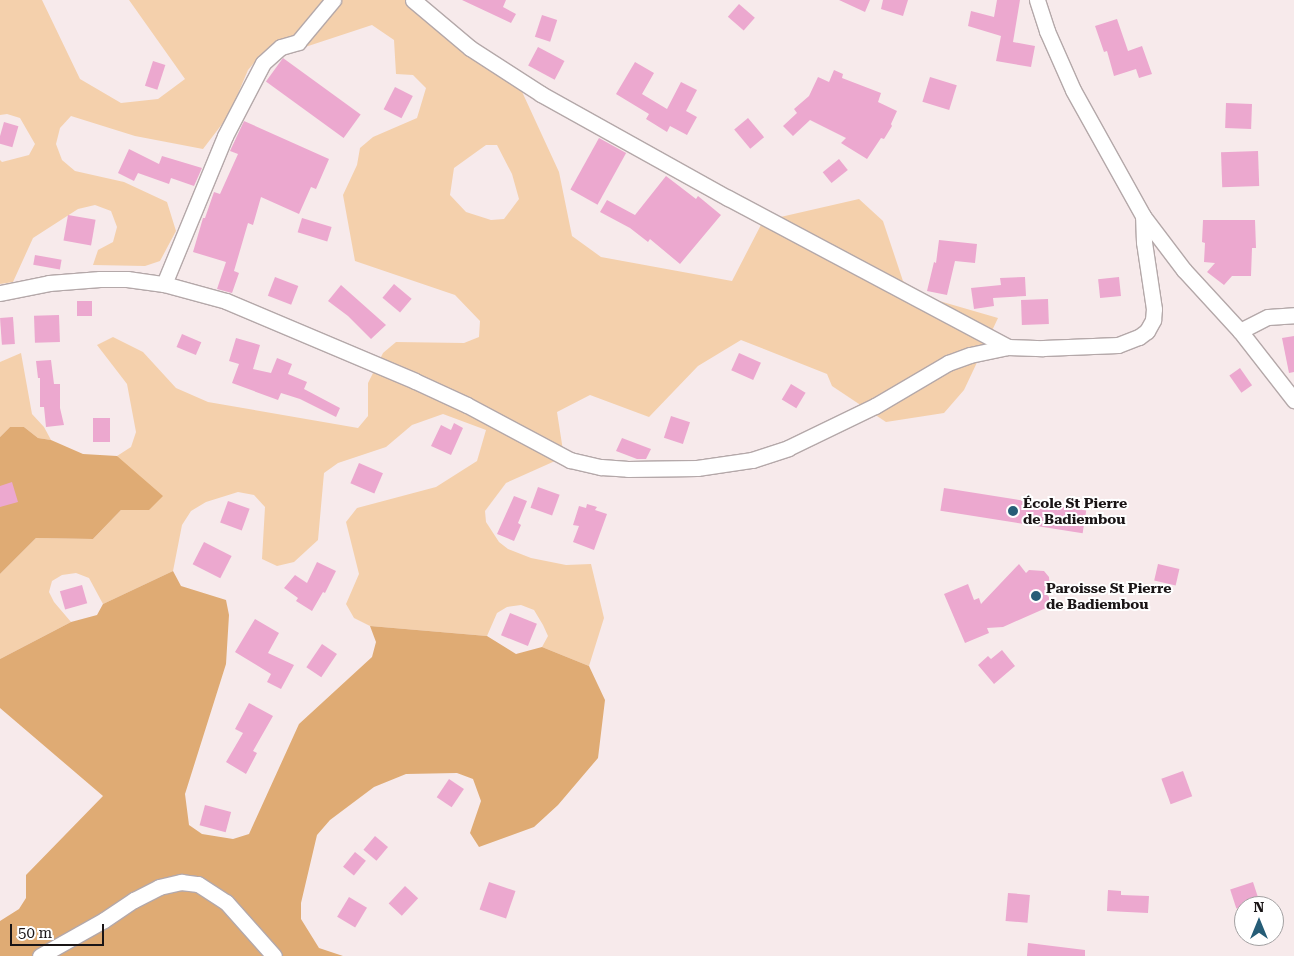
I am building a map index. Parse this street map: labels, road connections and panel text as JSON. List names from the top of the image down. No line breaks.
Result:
{"places":["École St Pierre de Badiembou","Paroisse St Pierre de Badiembou"],"scale_bar":"50 m","north":"top"}
